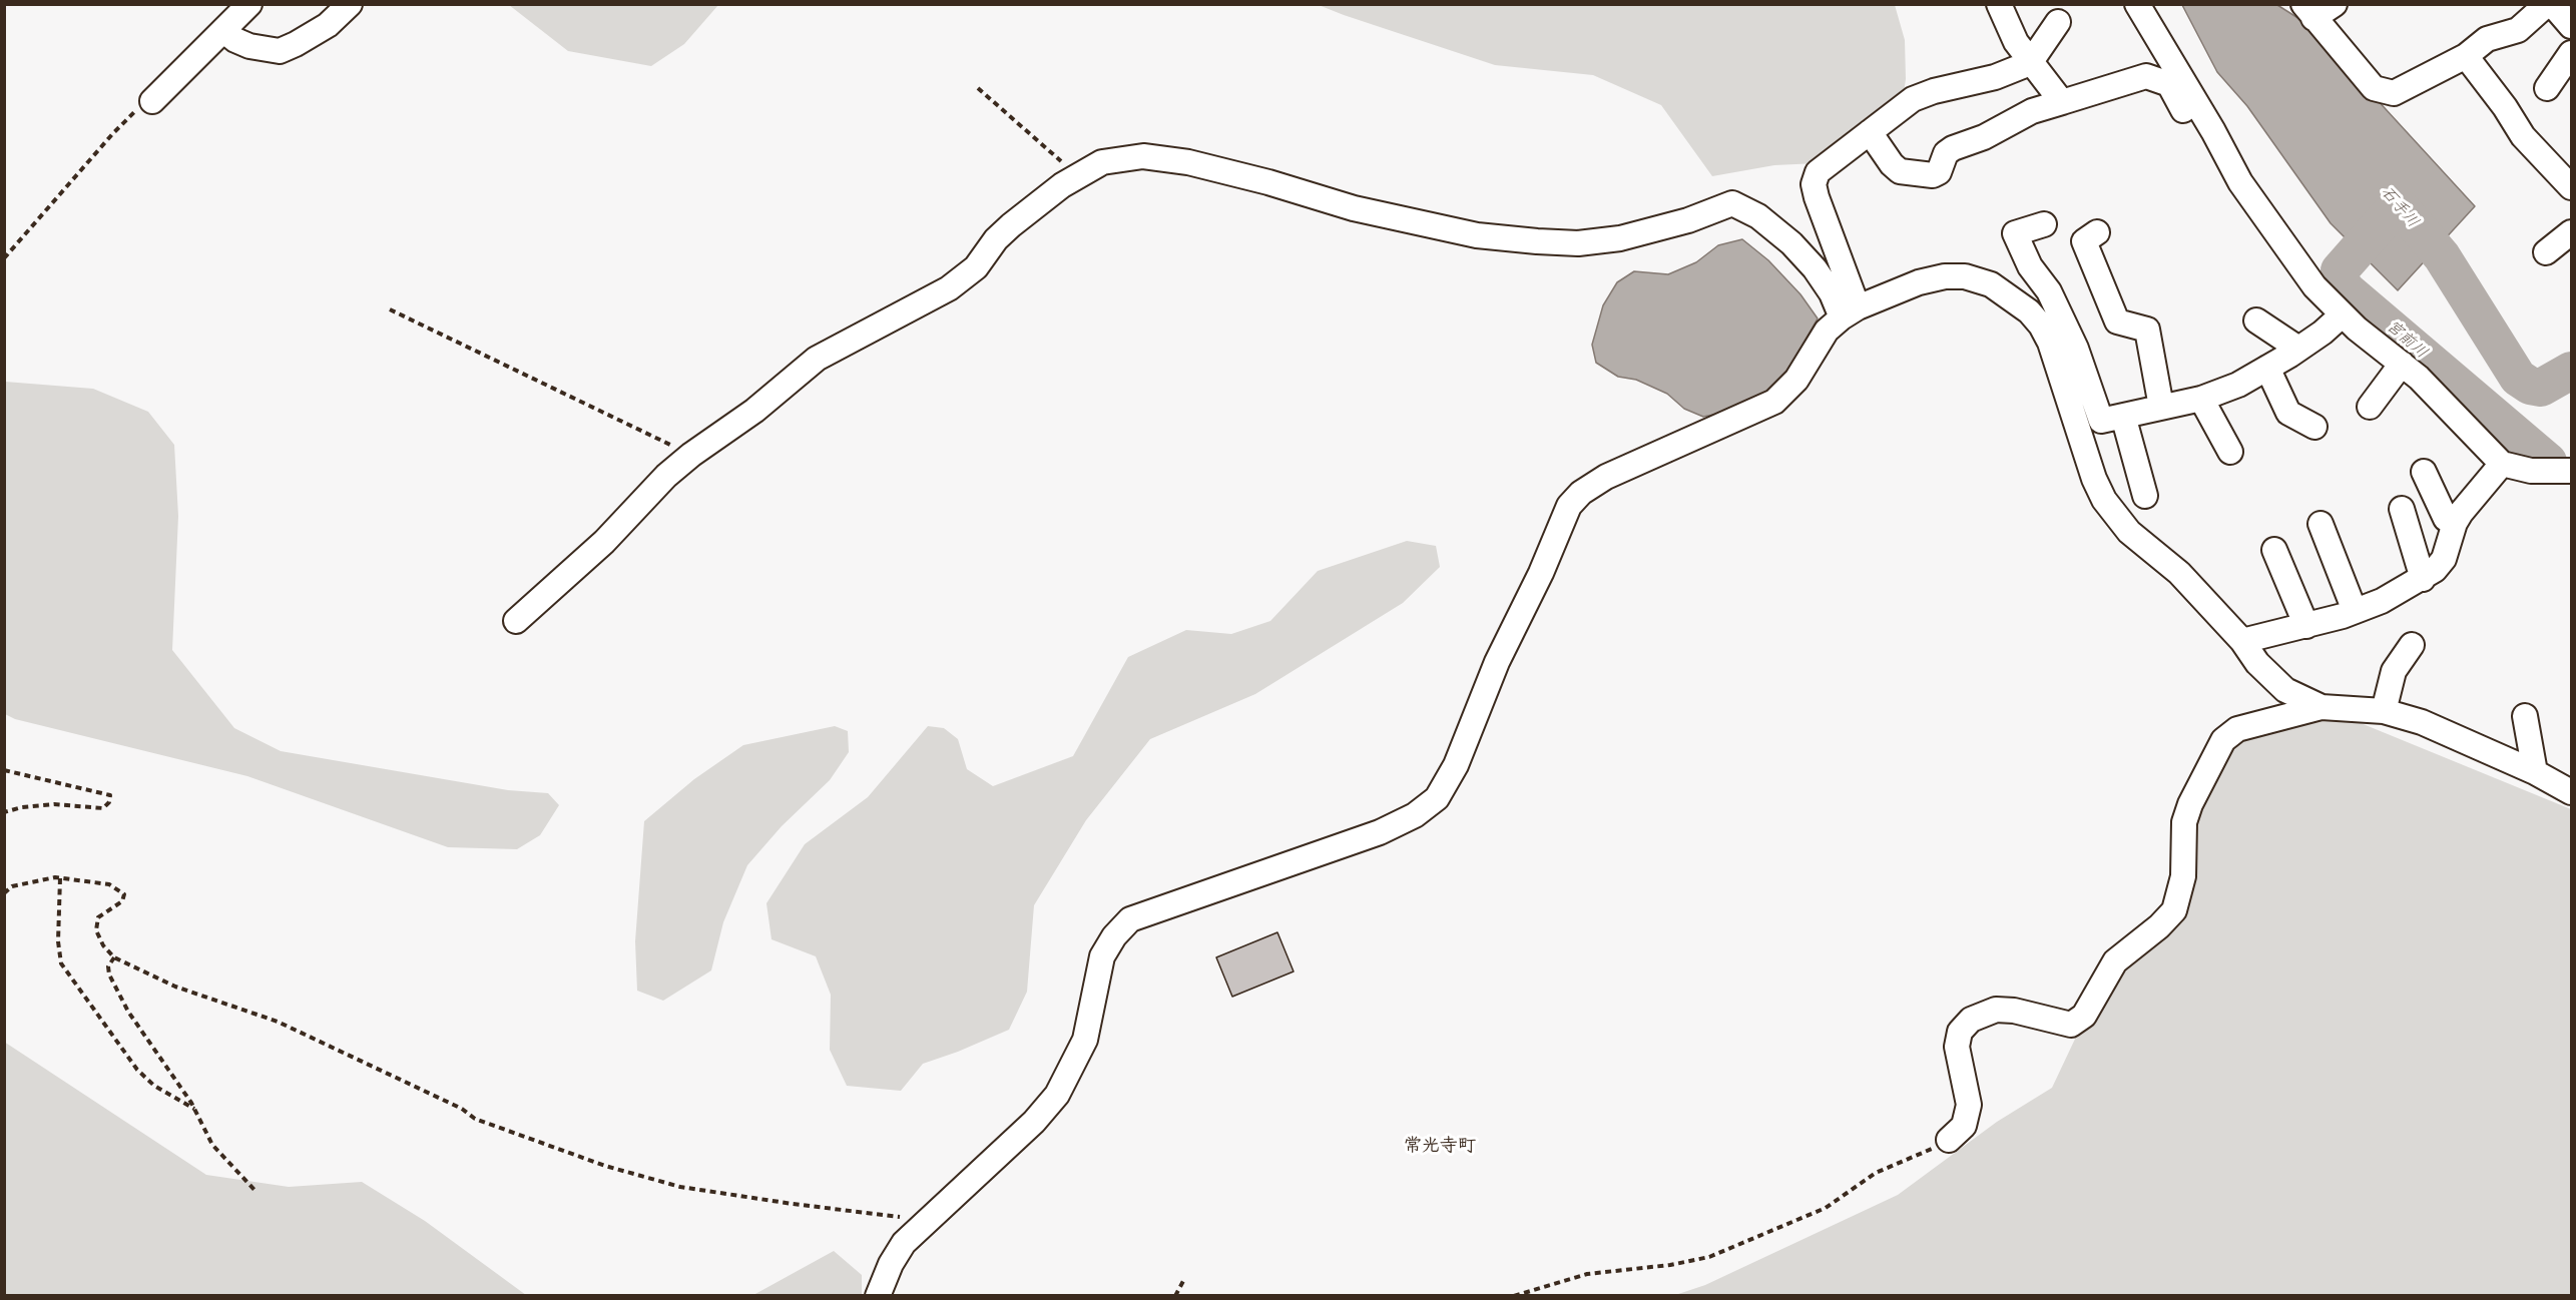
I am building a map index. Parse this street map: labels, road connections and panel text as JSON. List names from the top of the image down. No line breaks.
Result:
{"districts":["常光寺町"],"water":["石手川","宮前川"]}
